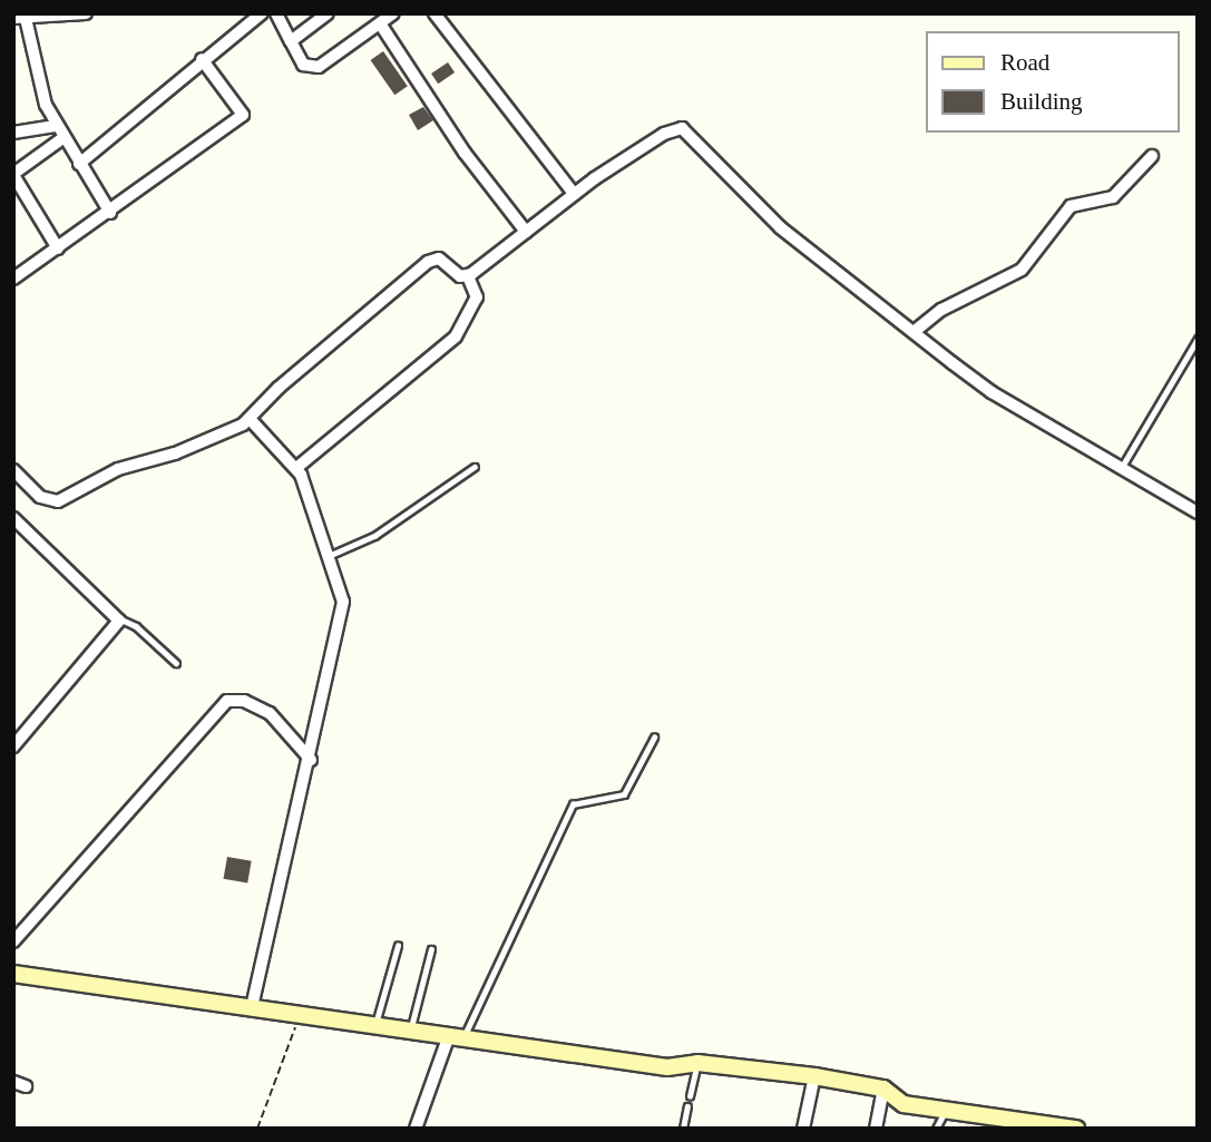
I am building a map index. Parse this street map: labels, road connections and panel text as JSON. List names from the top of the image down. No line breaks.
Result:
{"legend":["Road","Building"]}
